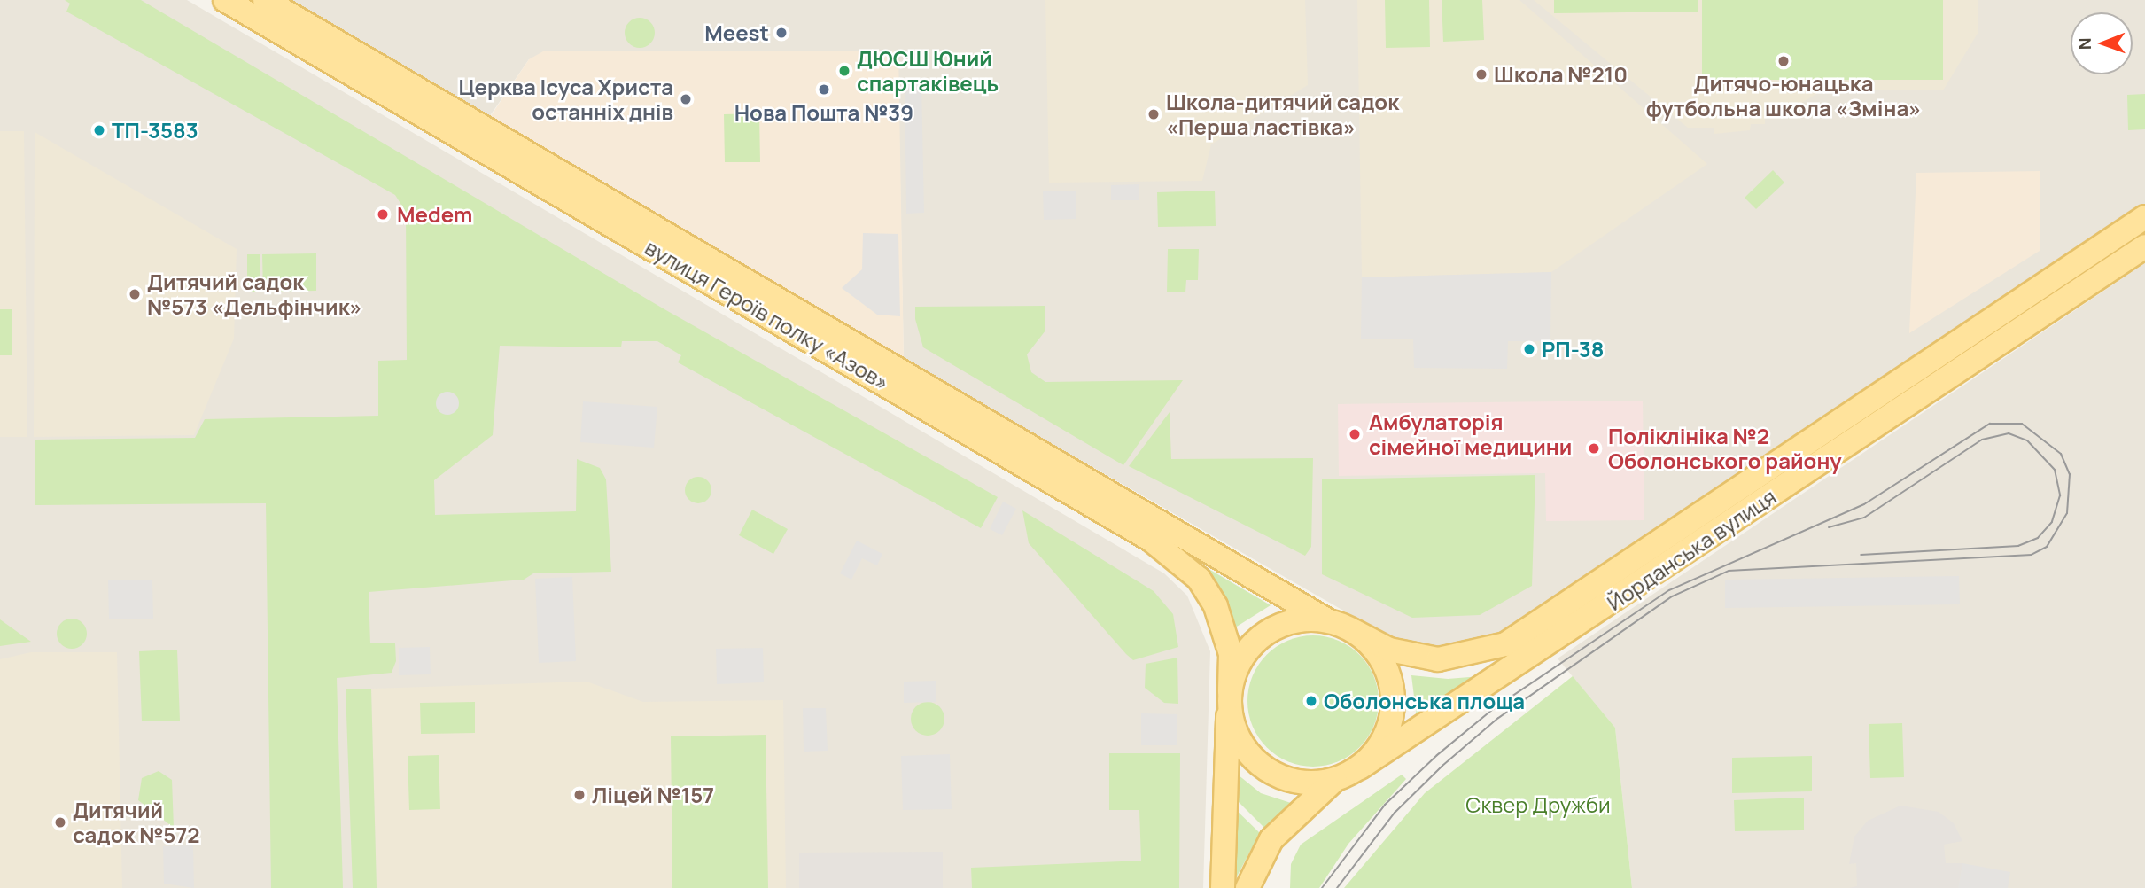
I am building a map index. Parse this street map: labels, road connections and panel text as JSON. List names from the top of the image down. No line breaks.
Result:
{"streets":{"main road":["вулиця Героїв полку «Азов»","Йорданська вулиця"]},"crossings":[["вулиця Героїв полку «Азов»","Йорданська вулиця"]],"parks":["Сквер Дружби"],"places":["Meest","Дитячо-юнацька футбольна школа «Зміна»","ДЮСШ Юний спартаківець","Школа №210","Нова Пошта №39","Церква Ісуса Христа останніх днів","Школа-дитячий садок «Перша ластівка»","ТП-3583","Medem","Дитячий садок №573 «Дельфінчик»","РП-38","Амбулаторія сімейної медицини","Поліклініка №2 Оболонського району","Оболонська площа","Ліцей №157","Дитячий садок №572"],"north":"left"}
